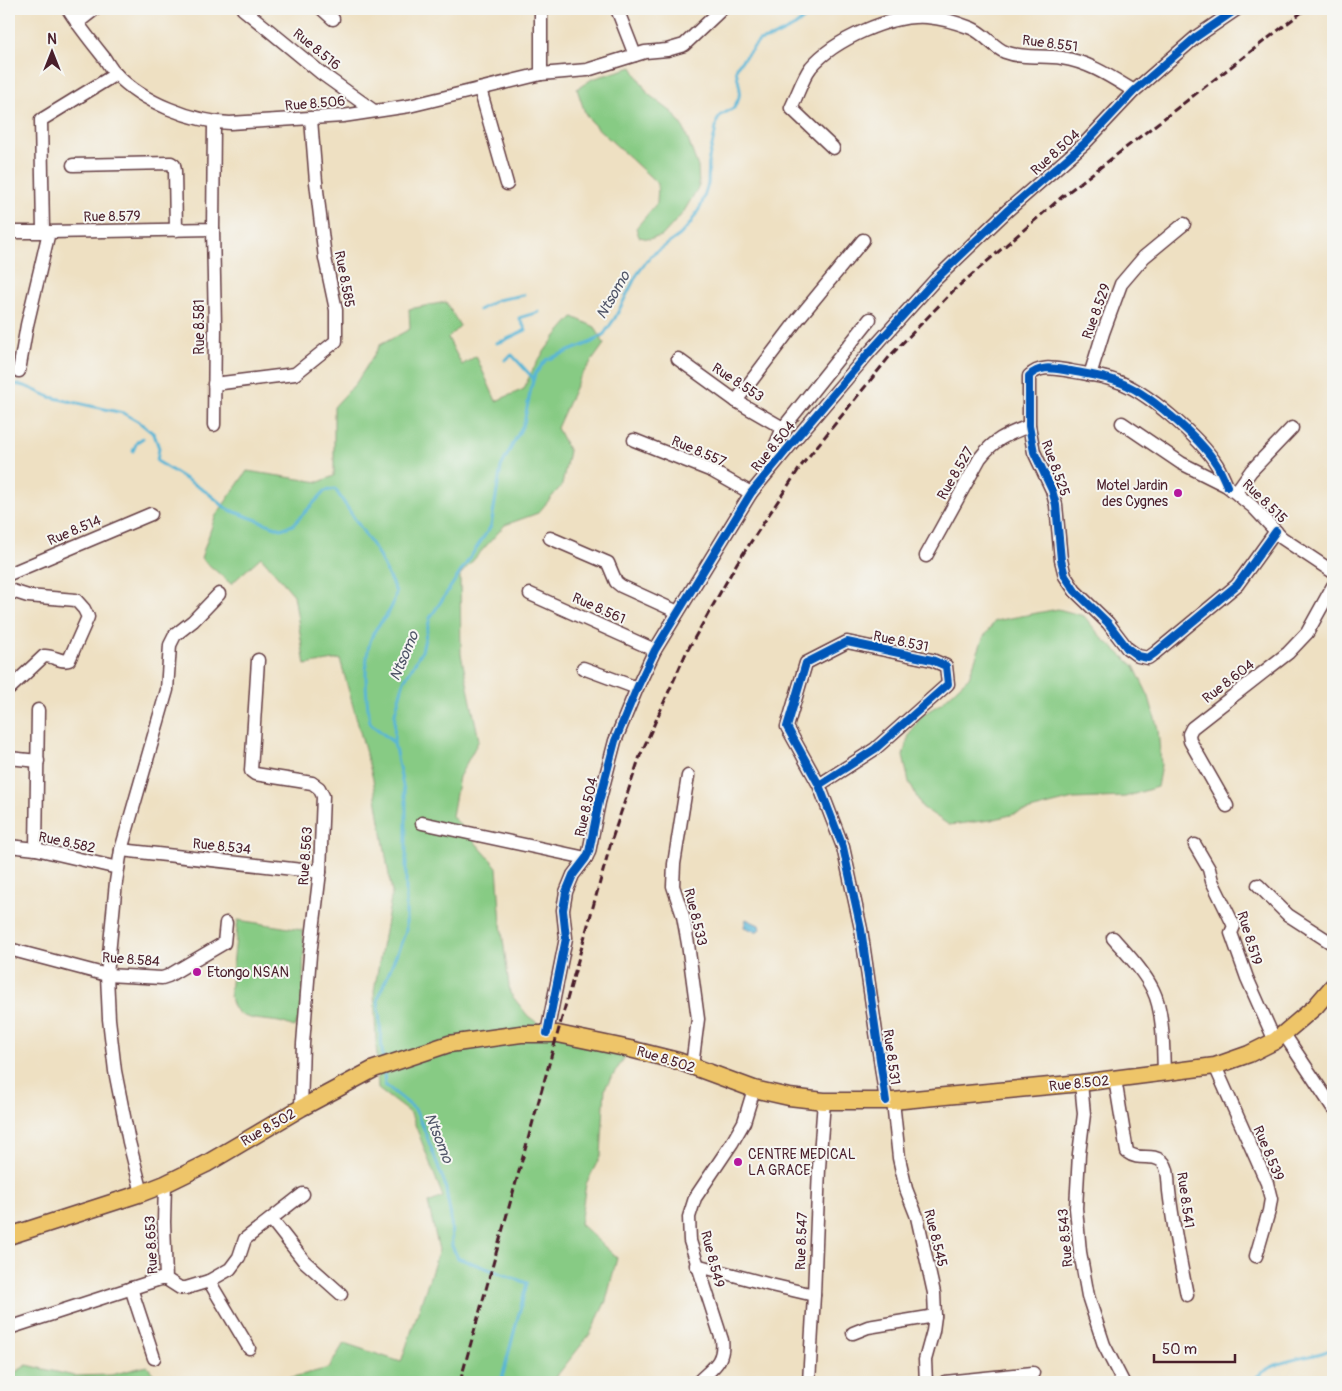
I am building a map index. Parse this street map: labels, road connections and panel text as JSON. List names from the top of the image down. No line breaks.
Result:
{"streets":{"main road":["Rue 8.502"],"street":["Rue 8.551","Rue 8.516","Rue 8.506","Rue 8.504","Rue 8.579","Rue 8.585","Rue 8.529","Rue 8.581","Rue 8.553","Rue 8.557","Rue 8.525","Rue 8.527","Rue 8.515","Rue 8.514","Rue 8.561","Rue 8.531","Rue 8.604","Rue 8.582","Rue 8.534","Rue 8.563","Rue 8.533","Rue 8.519","Rue 8.584","Rue 8.539","Rue 8.541","Rue 8.545","Rue 8.543","Rue 8.547","Rue 8.653","Rue 8.549"]},"crossings":[["Rue 8.551","Rue 8.504"],["Rue 8.516","Rue 8.506"],["Rue 8.506","Rue 8.585"],["Rue 8.504","Rue 8.557"],["Rue 8.504","Rue 8.561"],["Rue 8.504","Rue 8.502"],["Rue 8.579","Rue 8.581"],["Rue 8.585","Rue 8.581"],["Rue 8.529","Rue 8.525"],["Rue 8.525","Rue 8.527"],["Rue 8.525","Rue 8.515"],["Rue 8.531","Rue 8.502"],["Rue 8.531","Rue 8.545"],["Rue 8.534","Rue 8.563"],["Rue 8.563","Rue 8.502"],["Rue 8.533","Rue 8.502"],["Rue 8.519","Rue 8.502"],["Rue 8.502","Rue 8.539"],["Rue 8.502","Rue 8.541"],["Rue 8.502","Rue 8.545"],["Rue 8.502","Rue 8.543"],["Rue 8.502","Rue 8.547"],["Rue 8.502","Rue 8.653"],["Rue 8.502","Rue 8.549"]],"water":["Ntsomo"],"places":["Motel Jardin des Cygnes","Etongo NSAN","CENTRE MEDICAL LA GRACE"],"scale_bar":"50 m","north":"top"}
